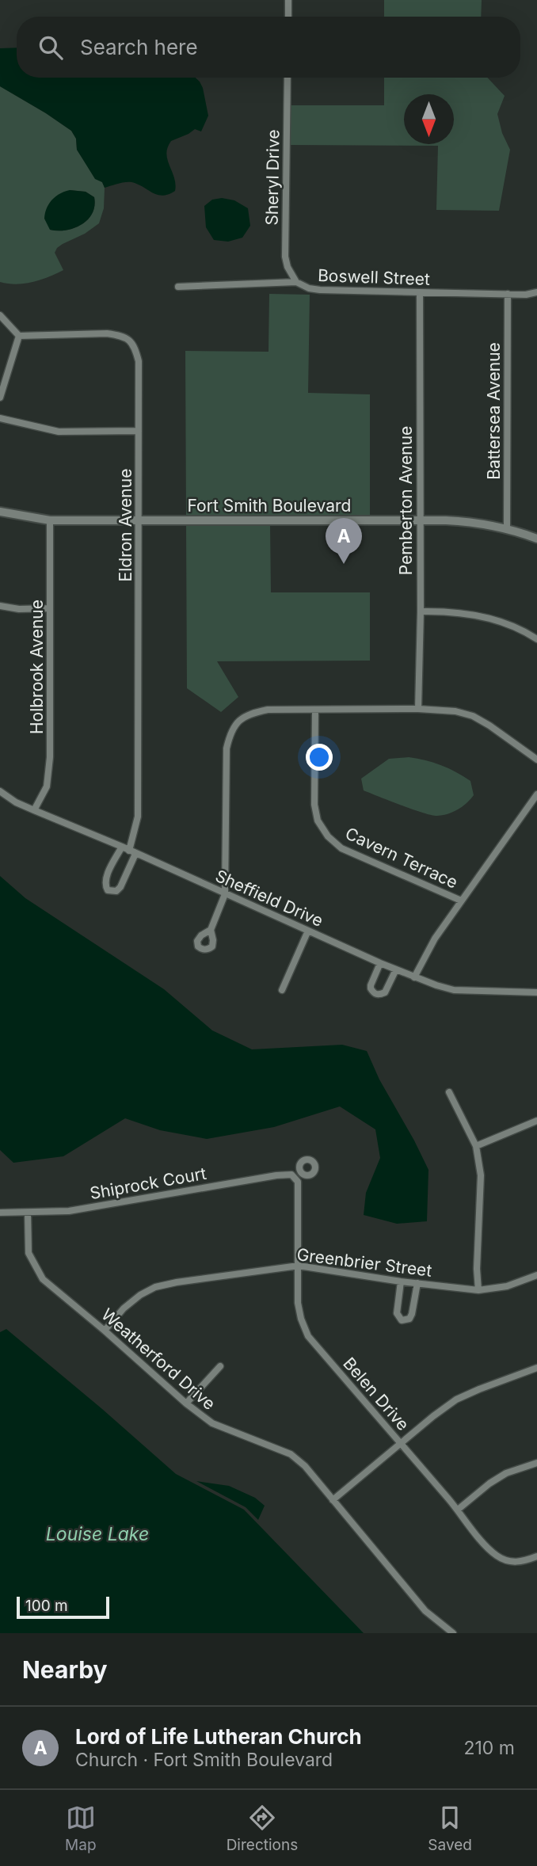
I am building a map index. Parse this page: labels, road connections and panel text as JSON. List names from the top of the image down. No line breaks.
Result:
{"streets":{"street":["Sheryl Drive","Boswell Street","Battersea Avenue","Pemberton Avenue","Fort Smith Boulevard","Eldron Avenue","Holbrook Avenue","Cavern Terrace","Sheffield Drive","Shiprock Court","Greenbrier Street","Weatherford Drive","Belen Drive"]},"crossings":[["Sheryl Drive","Boswell Street"],["Boswell Street","Battersea Avenue"],["Boswell Street","Pemberton Avenue"],["Battersea Avenue","Fort Smith Boulevard"],["Pemberton Avenue","Fort Smith Boulevard"],["Fort Smith Boulevard","Eldron Avenue"],["Fort Smith Boulevard","Holbrook Avenue"],["Eldron Avenue","Sheffield Drive"],["Holbrook Avenue","Sheffield Drive"],["Shiprock Court","Weatherford Drive"],["Shiprock Court","Belen Drive"],["Greenbrier Street","Weatherford Drive"],["Greenbrier Street","Belen Drive"]],"water":["Louise Lake"],"scale_bar":"100 m","north":"bottom","page":{"search":"Search here","pins":"A","scale":"100 m","heading":"Nearby","list":[{"mark":"A","name":"Lord of Life Lutheran Church","note":"Church · Fort Smith Boulevard","value":"210 m"}],"nav":["Map","Directions","Saved"]}}
